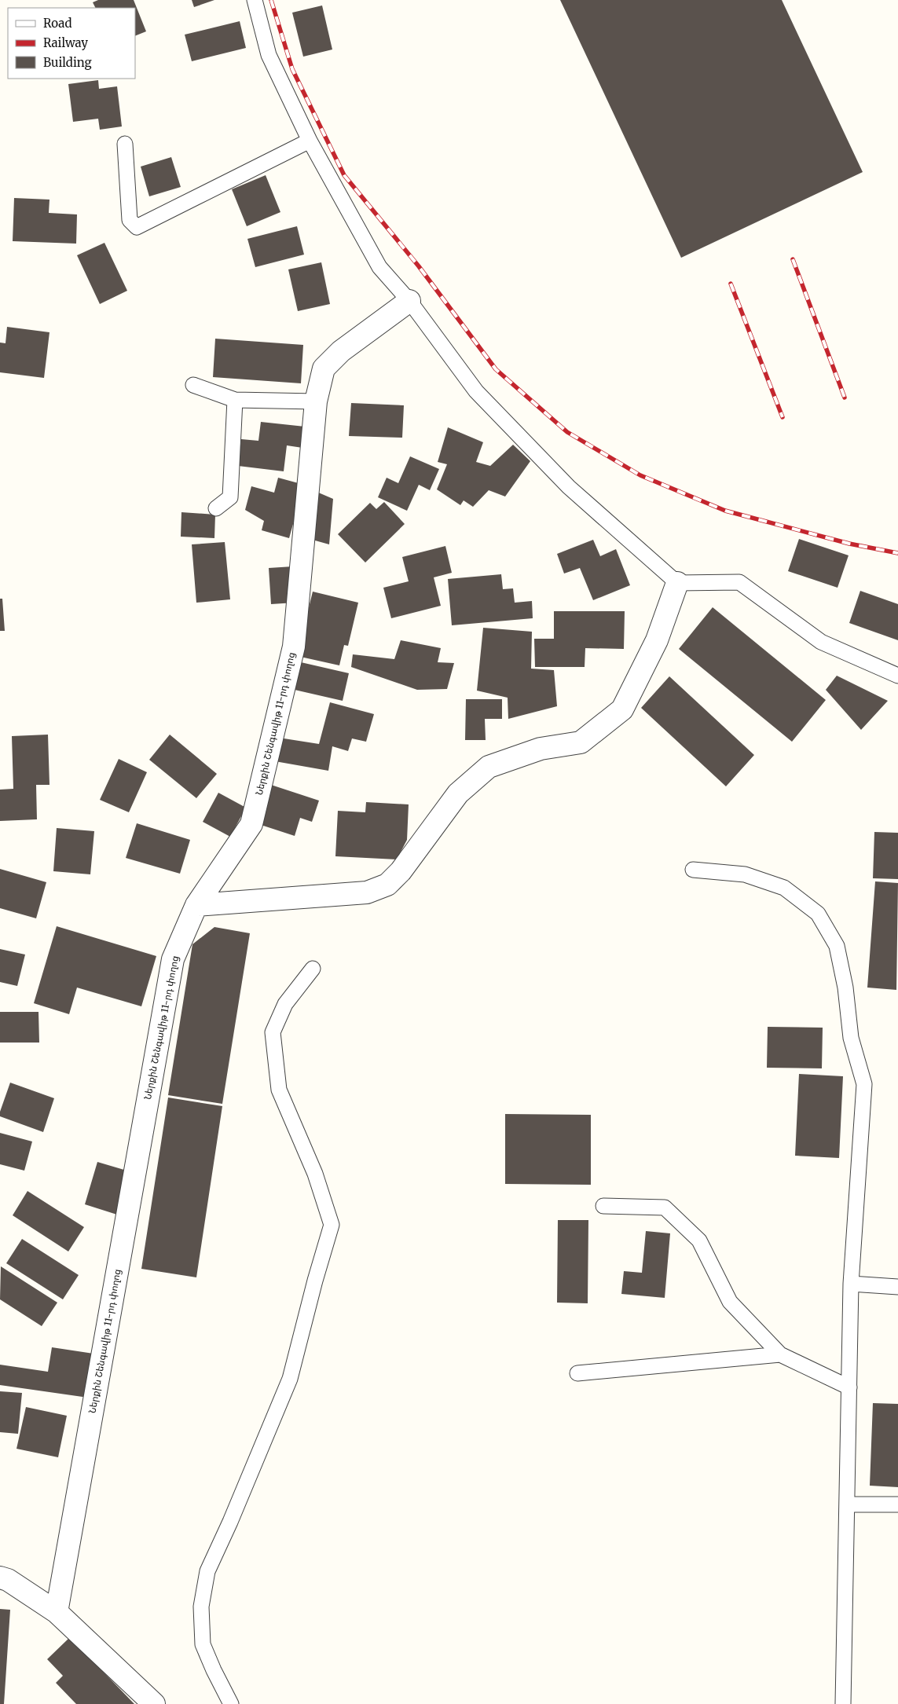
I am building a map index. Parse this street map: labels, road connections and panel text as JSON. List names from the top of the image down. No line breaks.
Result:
{"streets":{"street":["Ներքին Շենգավիթ 11-րդ փողոց"]},"legend":["Road","Railway","Building"]}
